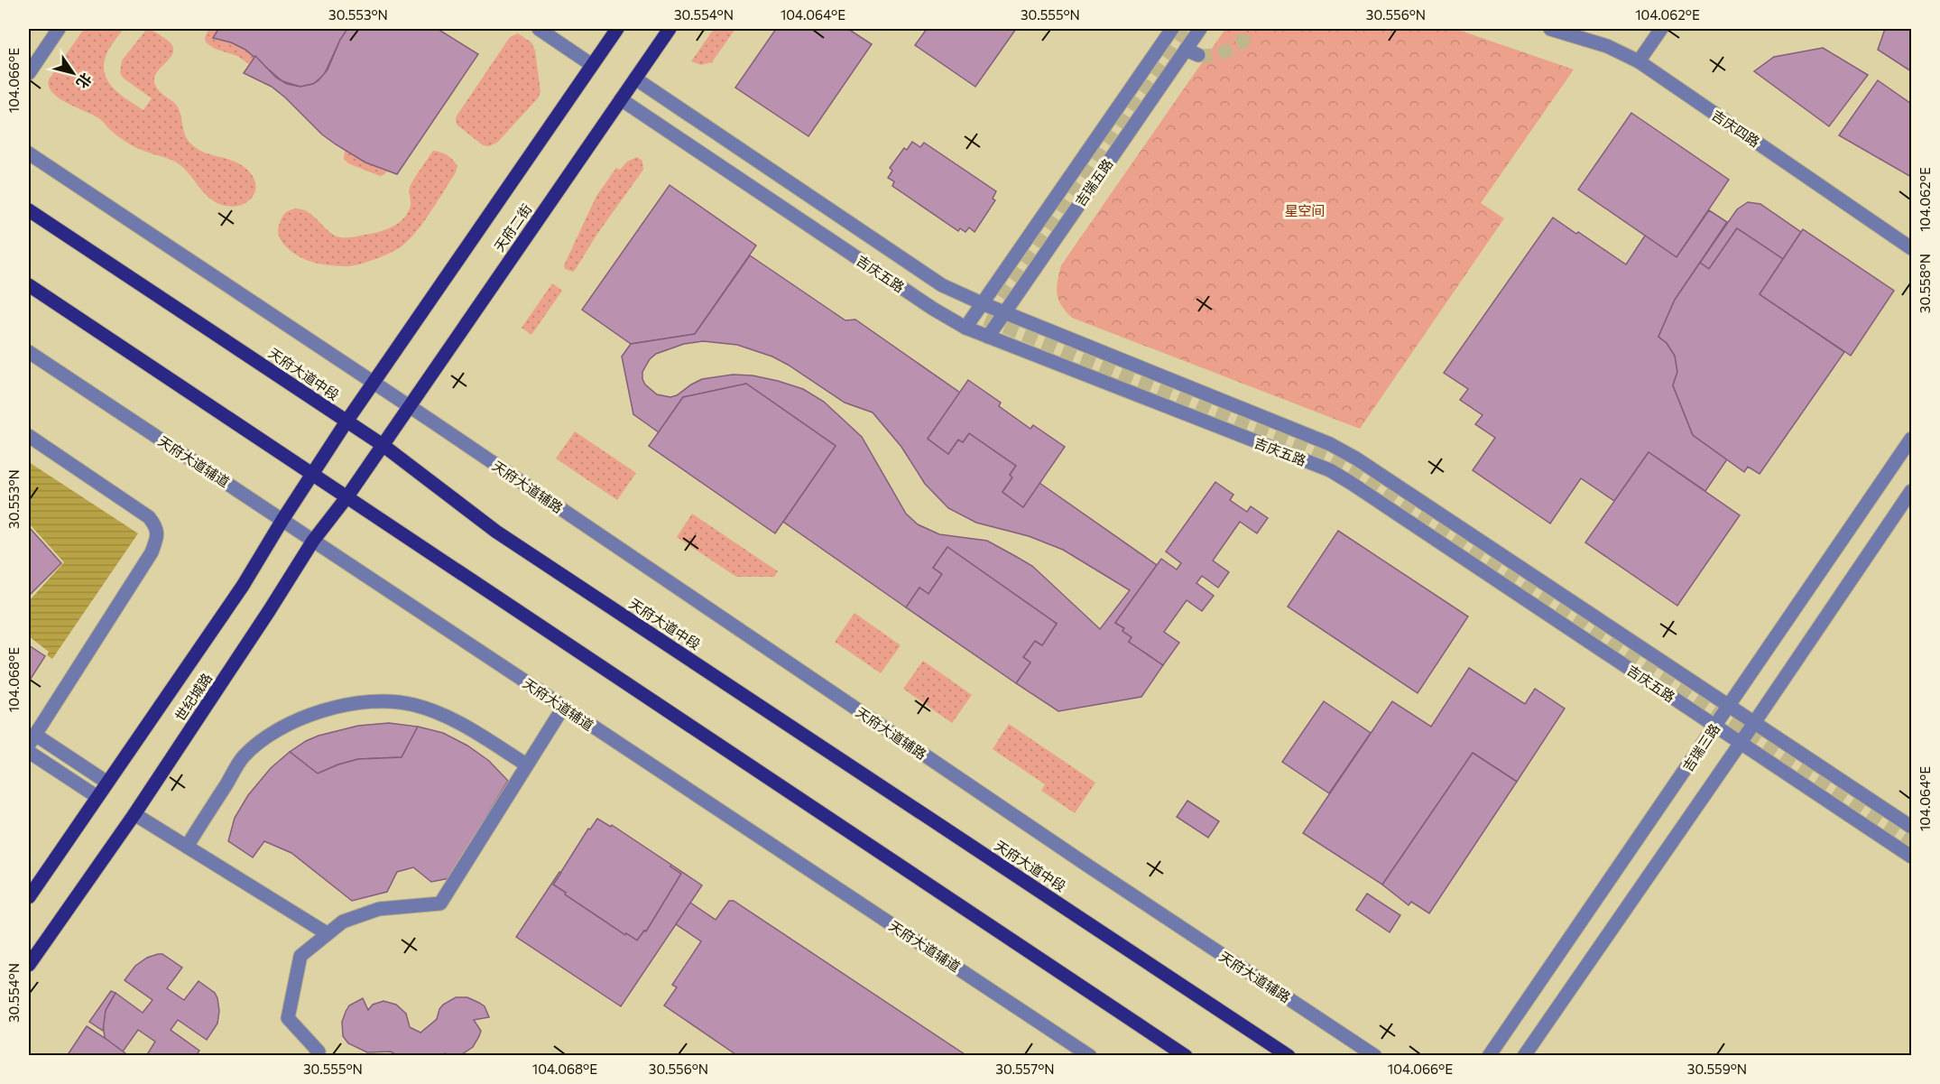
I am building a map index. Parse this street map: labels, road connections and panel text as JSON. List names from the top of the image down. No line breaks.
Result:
{"streets":{"main road":["天府二街","天府大道中段","世纪城路"],"street":["吉庆四路","吉瑞五路","吉庆五路","天府大道辅道","天府大道辅路","吉瑞三路"]},"crossings":[["吉瑞五路","吉庆五路"],["天府二街","吉庆五路"],["天府二街","天府大道中段"],["天府二街","天府大道辅路"],["天府二街","世纪城路"],["吉庆五路","吉瑞三路"],["天府大道中段","世纪城路"],["天府大道辅道","世纪城路"]],"parks":["星空间"],"north":"bottom right","coordinates":["30.553°N","30.554°N","104.064°E","30.555°N","30.556°N","104.062°E","104.066°E","30.558°N","104.068°E","30.557°N","30.559°N"]}
